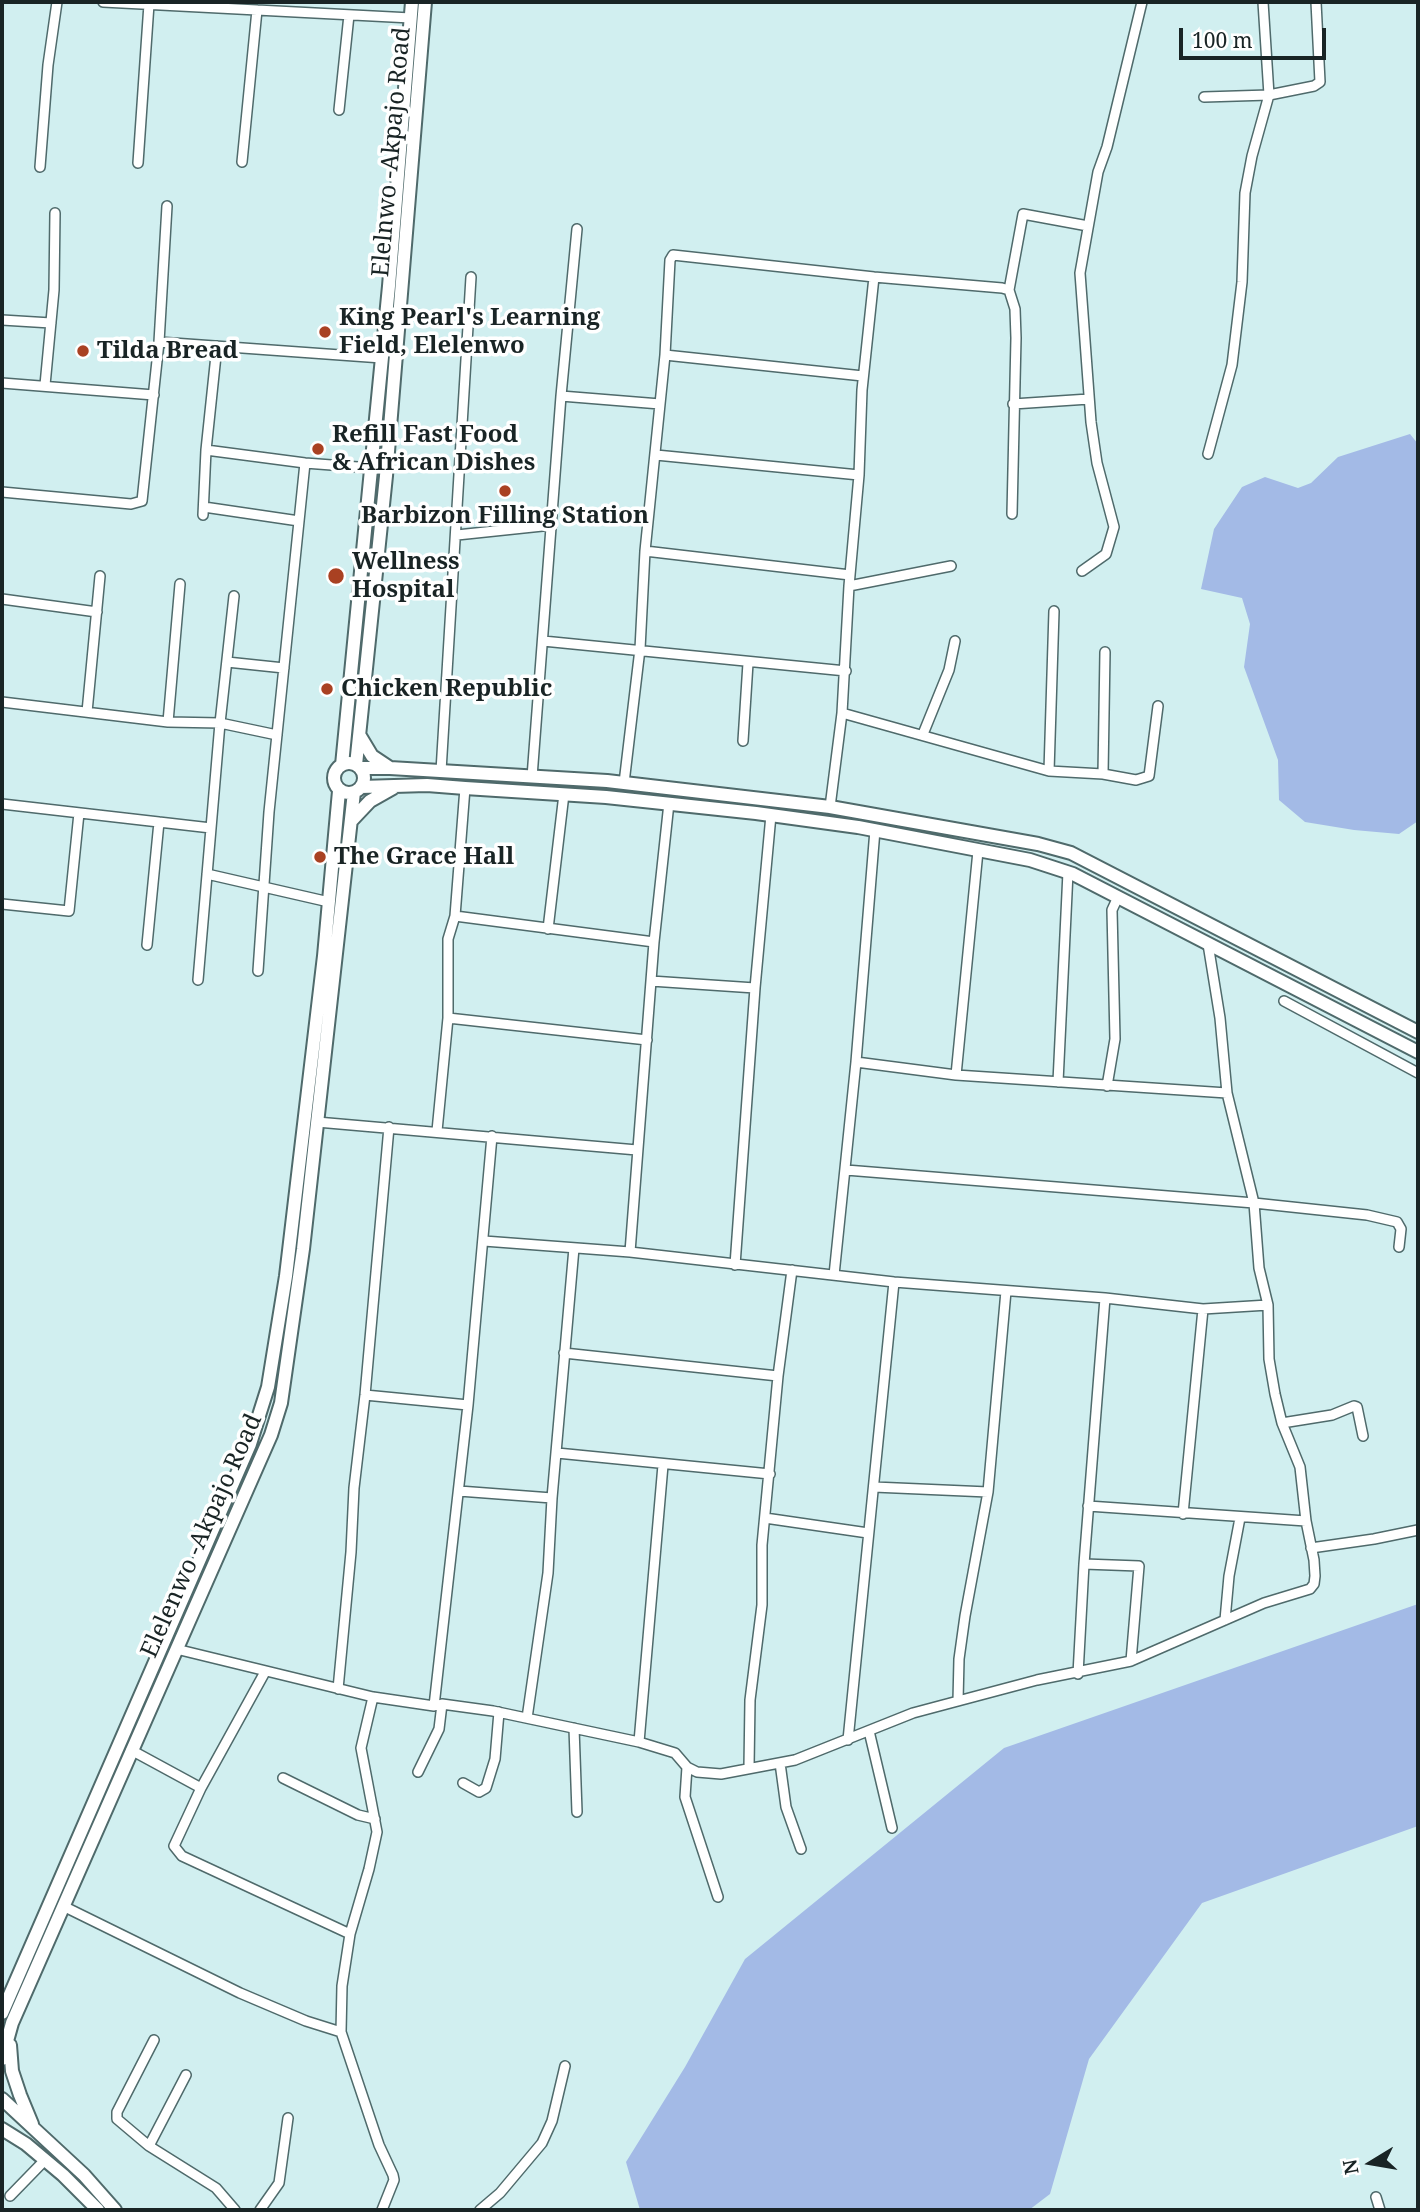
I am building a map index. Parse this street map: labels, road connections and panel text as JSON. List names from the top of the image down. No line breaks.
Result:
{"streets":{"main road":["Elelnwo -Akpajo Road","Elelenwo -Akpajo Road"]},"crossings":[["Elelnwo -Akpajo Road","Elelenwo -Akpajo Road"]],"places":["King Pearl's Learning Field, Elelenwo","Tilda Bread","Refill Fast Food & African Dishes","Barbizon Filling Station","Wellness Hospital","Chicken Republic","The Grace Hall"],"scale_bar":"100 m","north":"left"}
